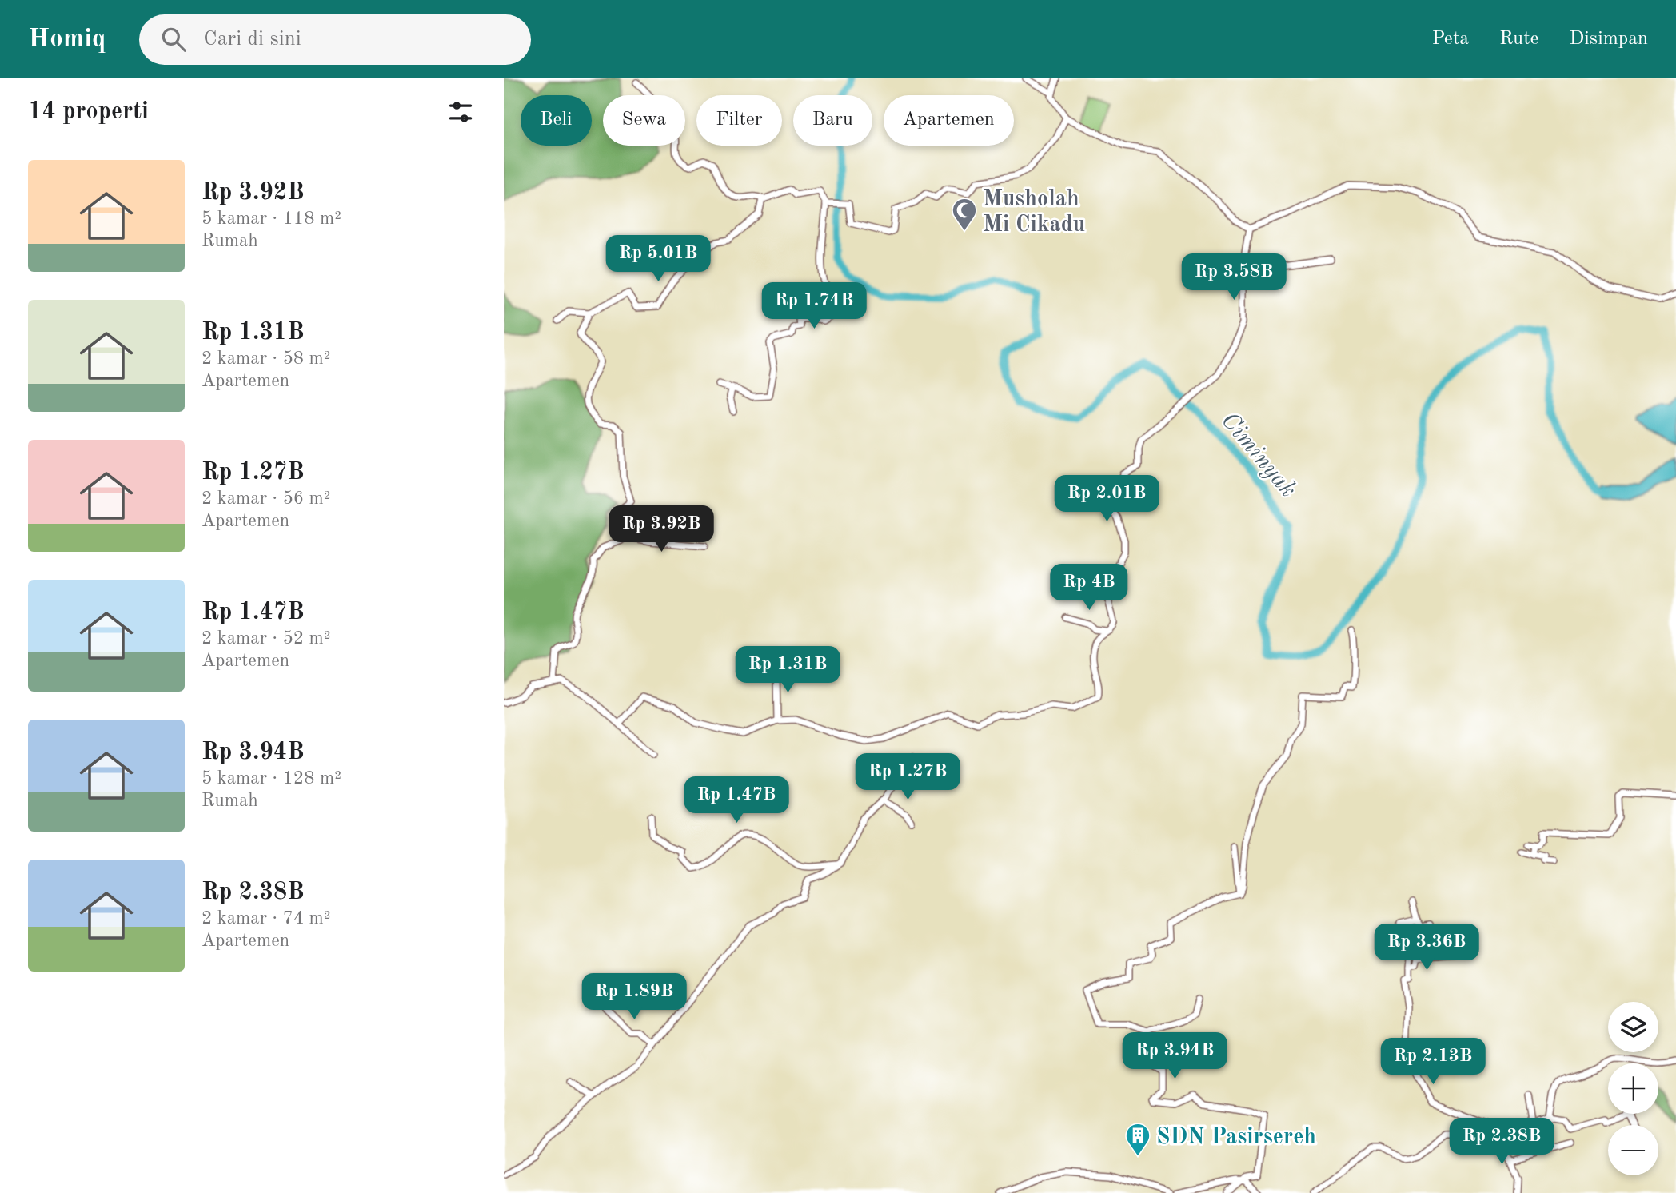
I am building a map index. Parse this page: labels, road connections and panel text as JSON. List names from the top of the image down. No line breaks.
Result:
{"water":["Ciminyak"],"places":{"mosque":["Musholah Mi Cikadu"],"building":["SDN Pasirsereh"]},"page":{"header":"Homiq","search":"Cari di sini","nav":["Peta","Rute","Disimpan"],"heading":"14 properti","chip":["Beli","Sewa","Filter","Baru","Apartemen"],"list":[{"name":"Rp 3.92B","note":"5 kamar · 118 m² · Rumah"},{"name":"Rp 1.31B","note":"2 kamar · 58 m² · Apartemen"},{"name":"Rp 1.27B","note":"2 kamar · 56 m² · Apartemen"},{"name":"Rp 1.47B","note":"2 kamar · 52 m² · Apartemen"},{"name":"Rp 3.94B","note":"5 kamar · 128 m² · Rumah"},{"name":"Rp 2.38B","note":"2 kamar · 74 m² · Apartemen"}],"price":["Rp 5.01B","Rp 3.58B","Rp 1.74B","Rp 2.01B","Rp 3.92B","Rp 4B","Rp 1.31B","Rp 1.27B","Rp 1.47B","Rp 3.36B","Rp 1.89B","Rp 3.94B","Rp 2.13B","Rp 2.38B"],"map_buttons":["+","−"]}}
